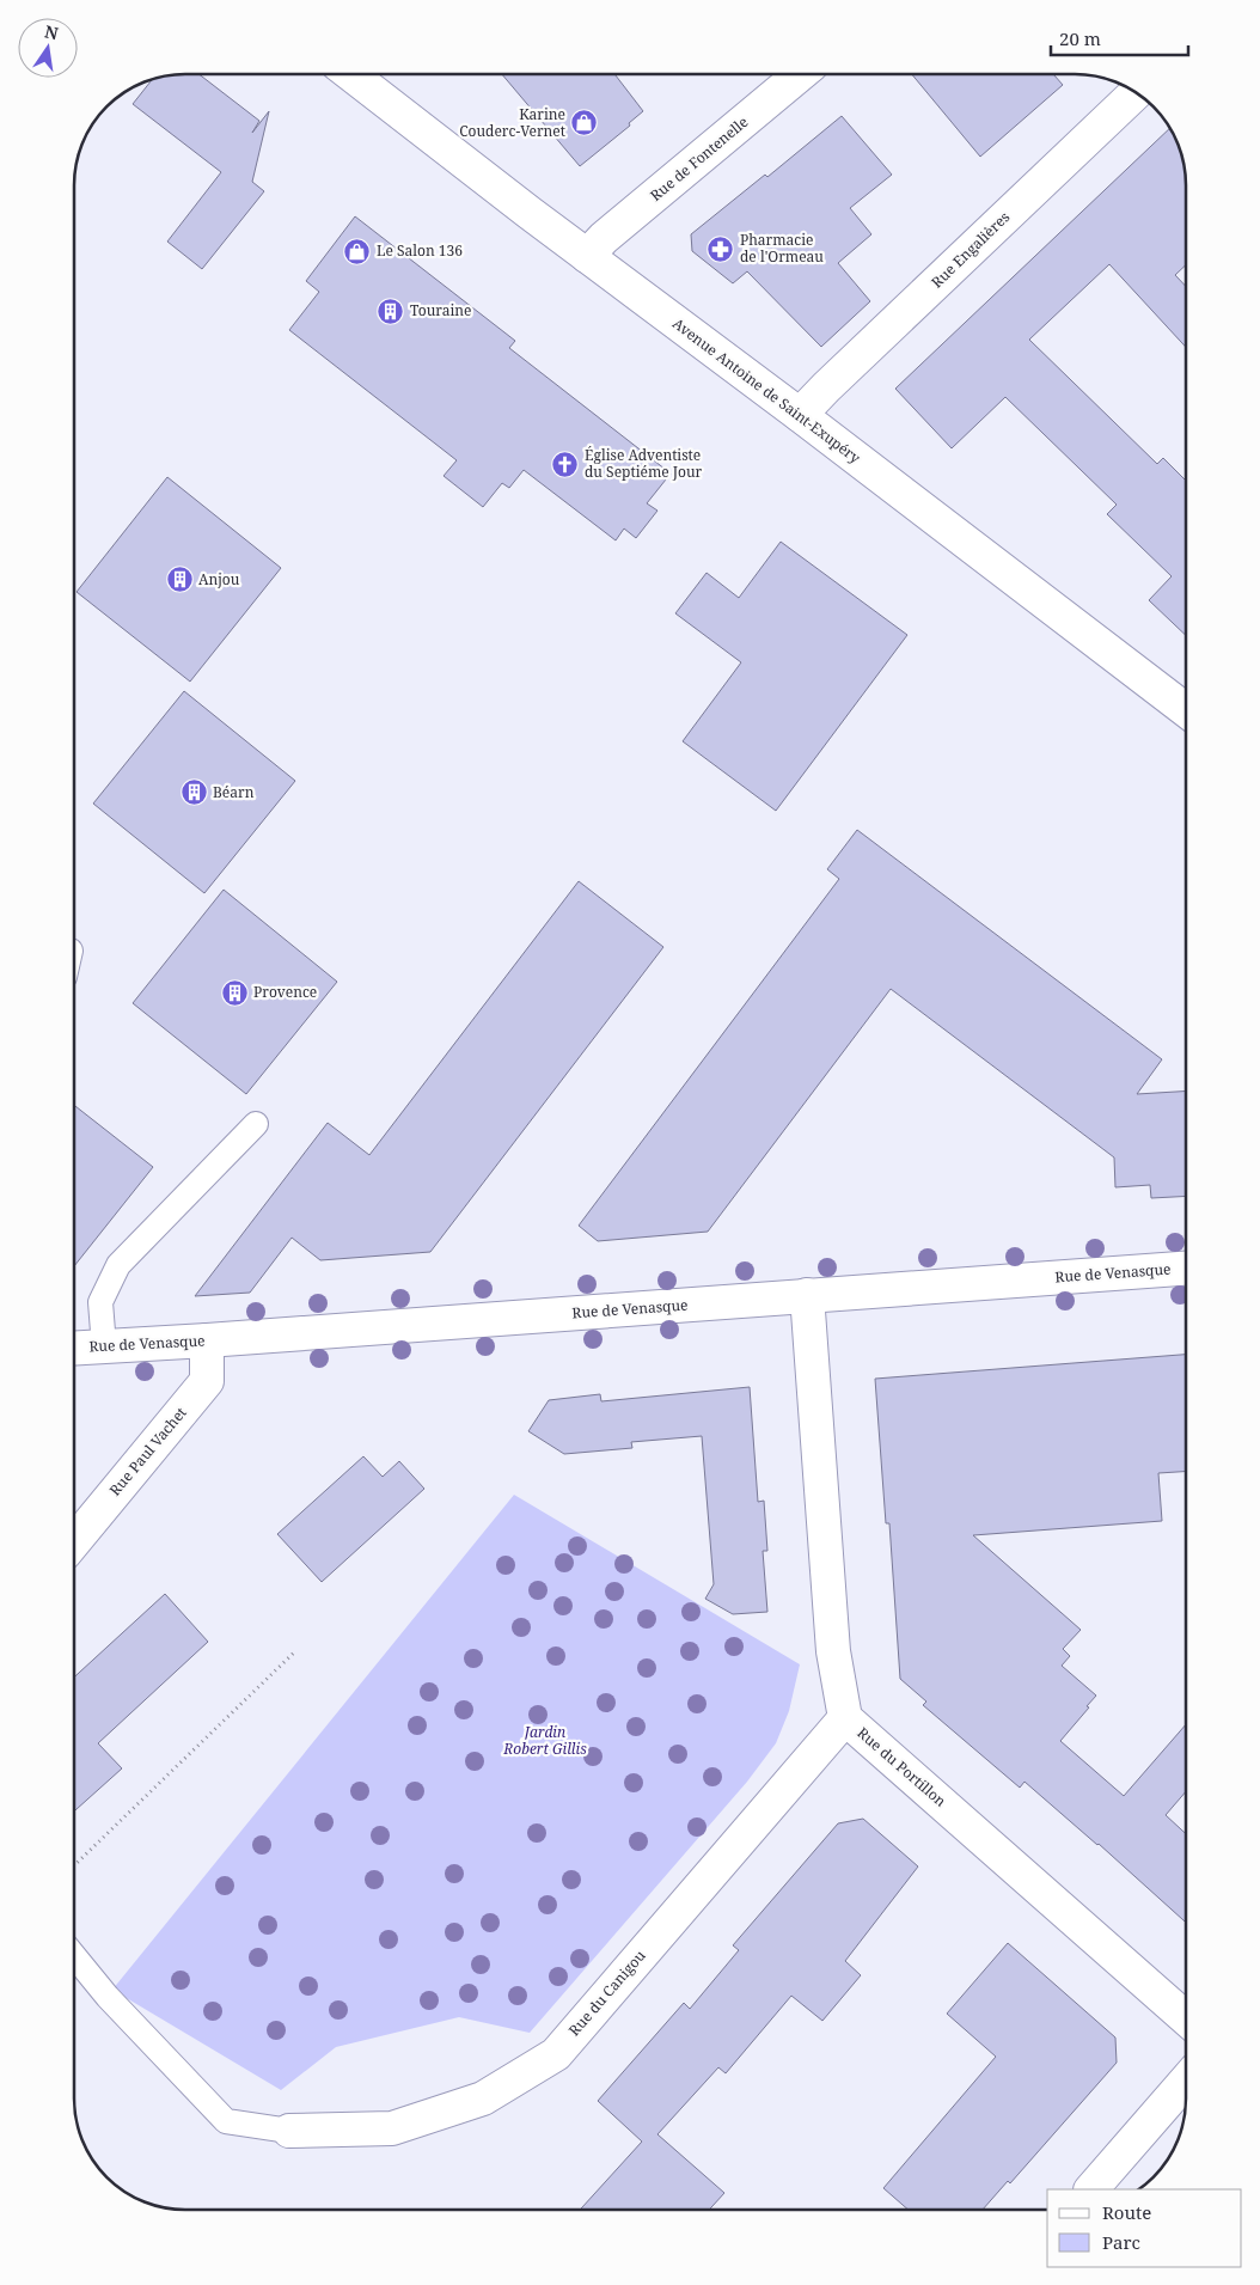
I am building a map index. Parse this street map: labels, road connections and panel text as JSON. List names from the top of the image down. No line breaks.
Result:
{"streets":{"street":["Rue de Fontenelle","Rue Engalières","Avenue Antoine de Saint-Exupéry","Rue de Venasque","Rue Paul Vachet","Rue du Portillon","Rue du Canigou"]},"crossings":[["Rue de Fontenelle","Avenue Antoine de Saint-Exupéry"],["Rue Engalières","Avenue Antoine de Saint-Exupéry"],["Rue de Venasque","Rue Paul Vachet"],["Rue de Venasque","Rue du Portillon"],["Rue du Portillon","Rue du Canigou"]],"parks":["Jardin Robert Gillis"],"places":{"shop":["Karine Couderc-Vernet","Le Salon 136"],"pharmacy":["Pharmacie de l'Ormeau"],"building":["Touraine","Anjou","Béarn","Provence"],"church":["Église Adventiste du Septiéme Jour"]},"legend":["Route","Parc"],"scale_bar":"20 m","north":"top"}
